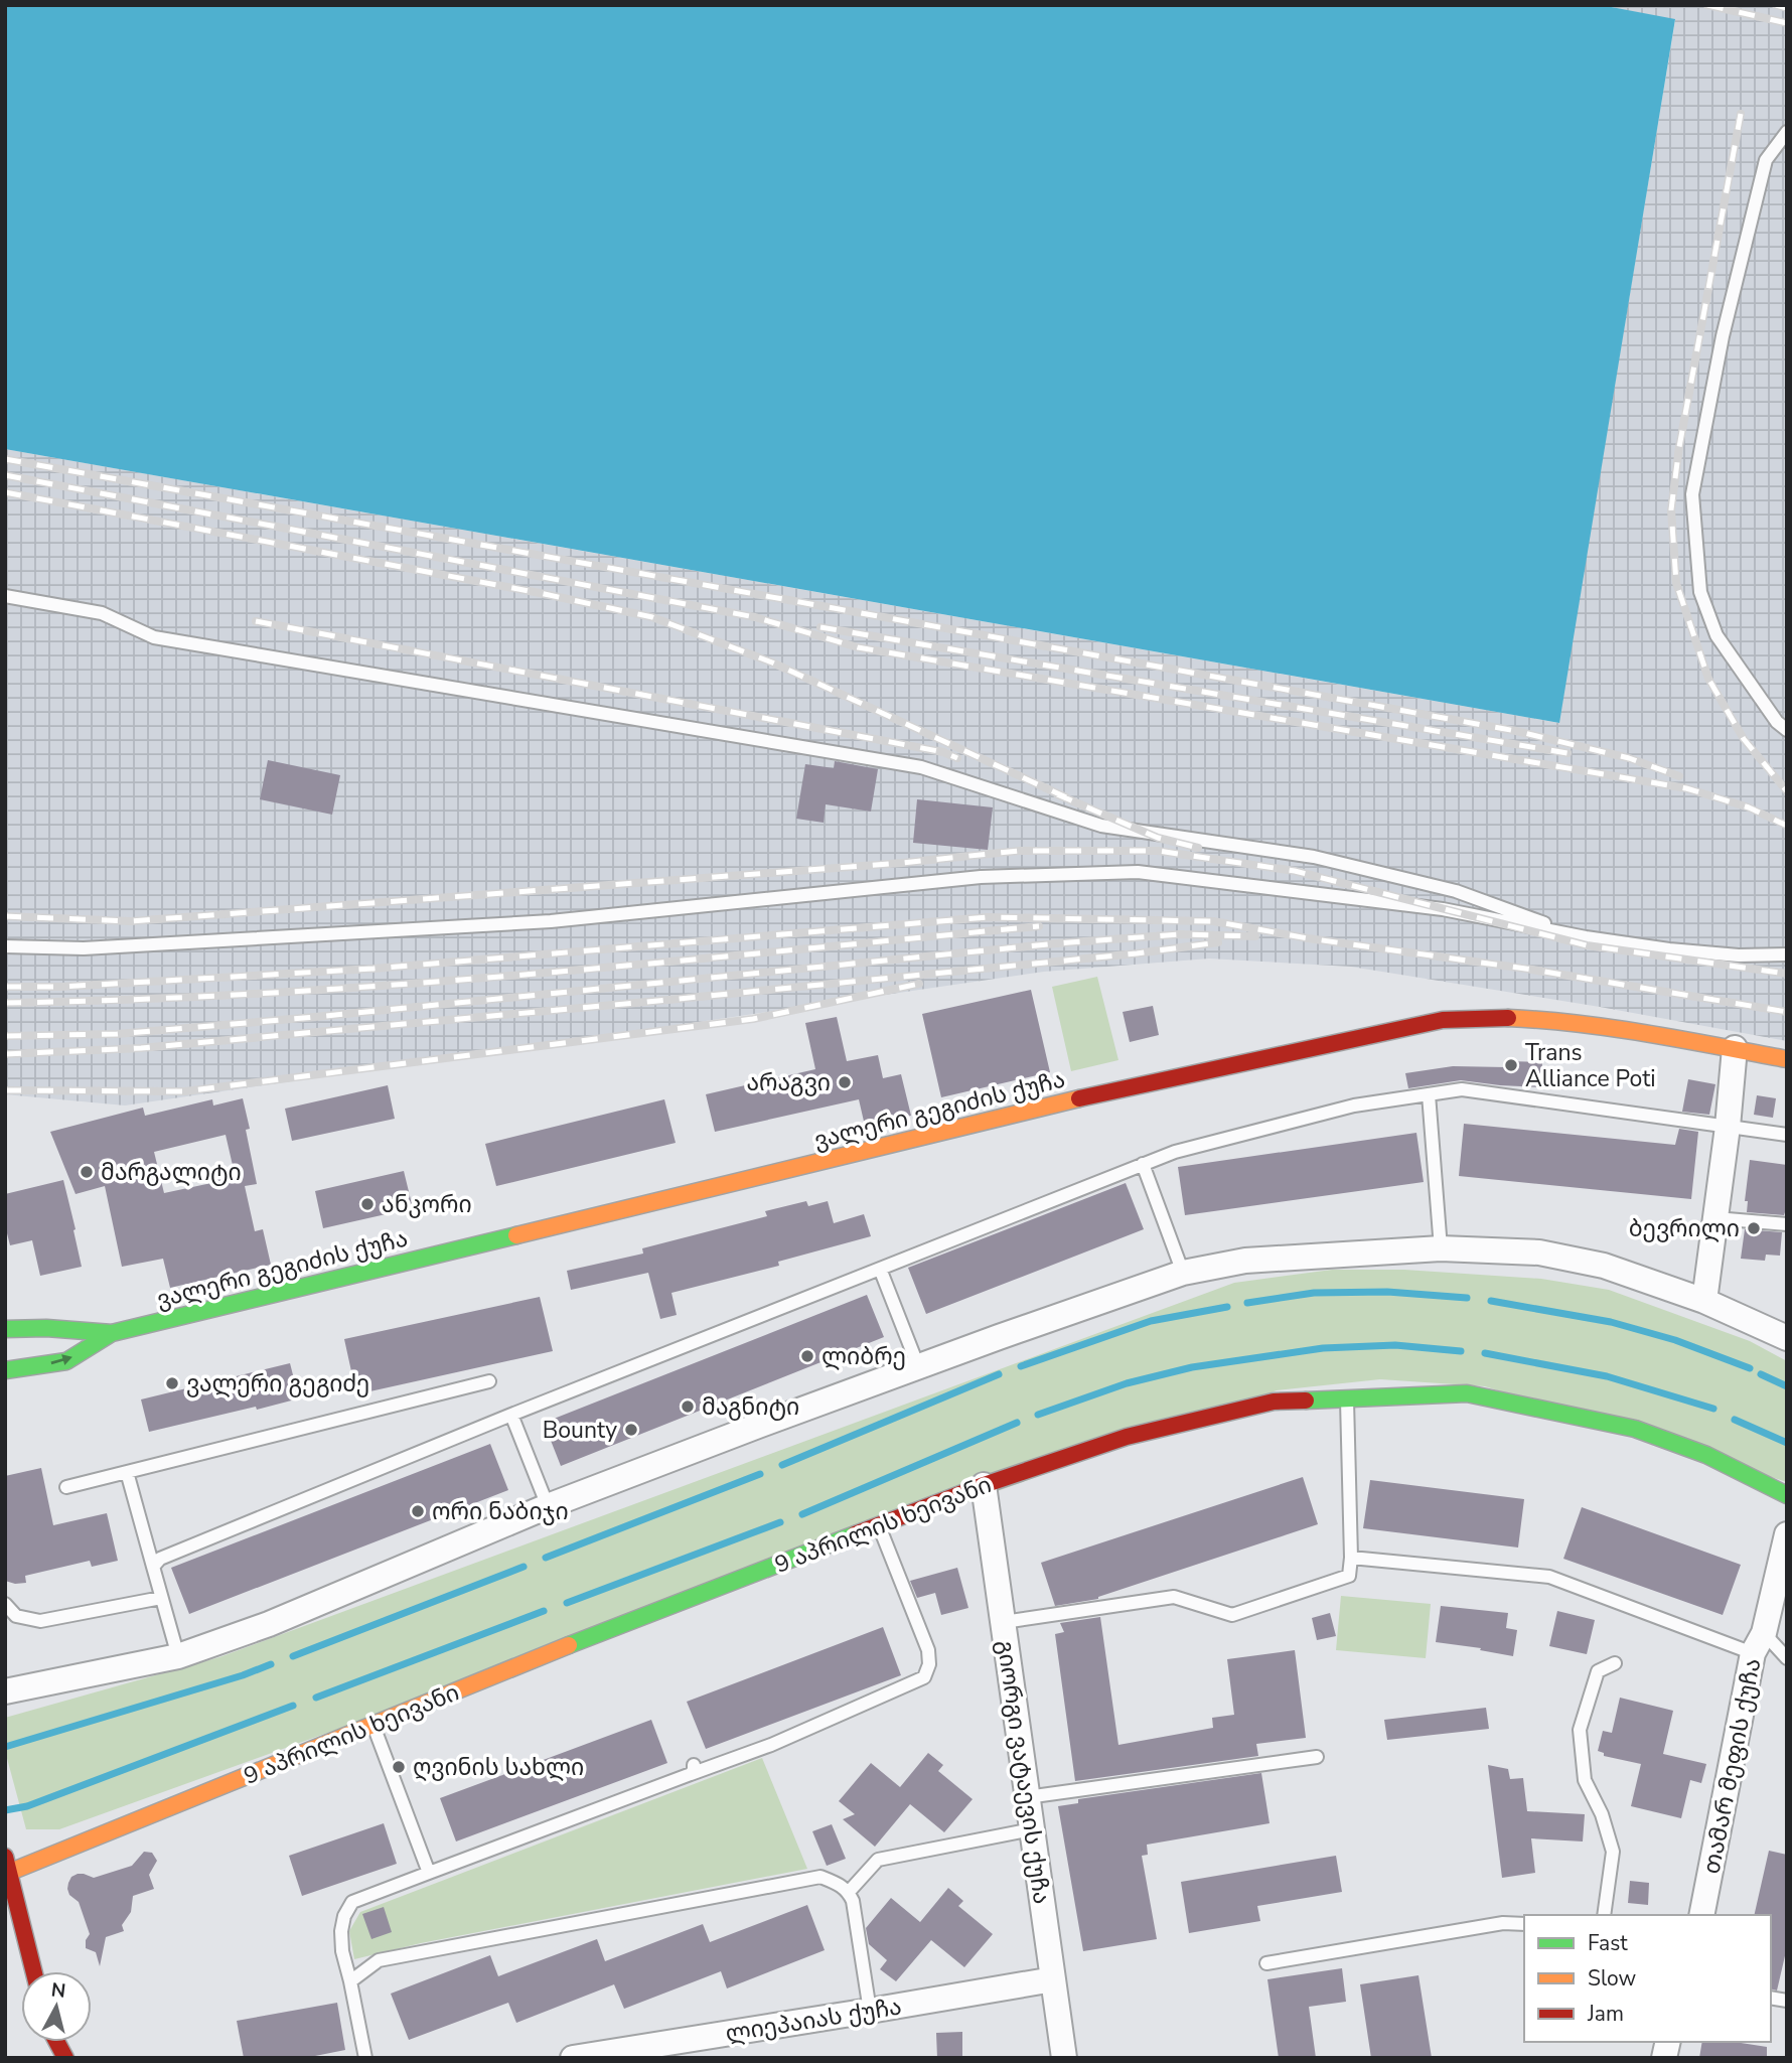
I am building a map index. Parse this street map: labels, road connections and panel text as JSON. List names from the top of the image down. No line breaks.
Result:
{"streets":{"street":["ვალერი გეგიძის ქუჩა","9 აპრილის ხეივანი","თამარ მეფის ქუჩა","გიორგი ვატაევის ქუჩა","ლიეპაიას ქუჩა"]},"crossings":[["9 აპრილის ხეივანი","გიორგი ვატაევის ქუჩა"],["გიორგი ვატაევის ქუჩა","ლიეპაიას ქუჩა"]],"places":["Trans Alliance Poti","არაგვი","მარგალიტი","ანკორი","ბევრილი","ლიბრე","ვალერი გეგიძე","მაგნიტი","Bounty","ორი ნაბიჯი","ღვინის სახლი"],"legend":["Fast","Slow","Jam"],"north":"top"}
